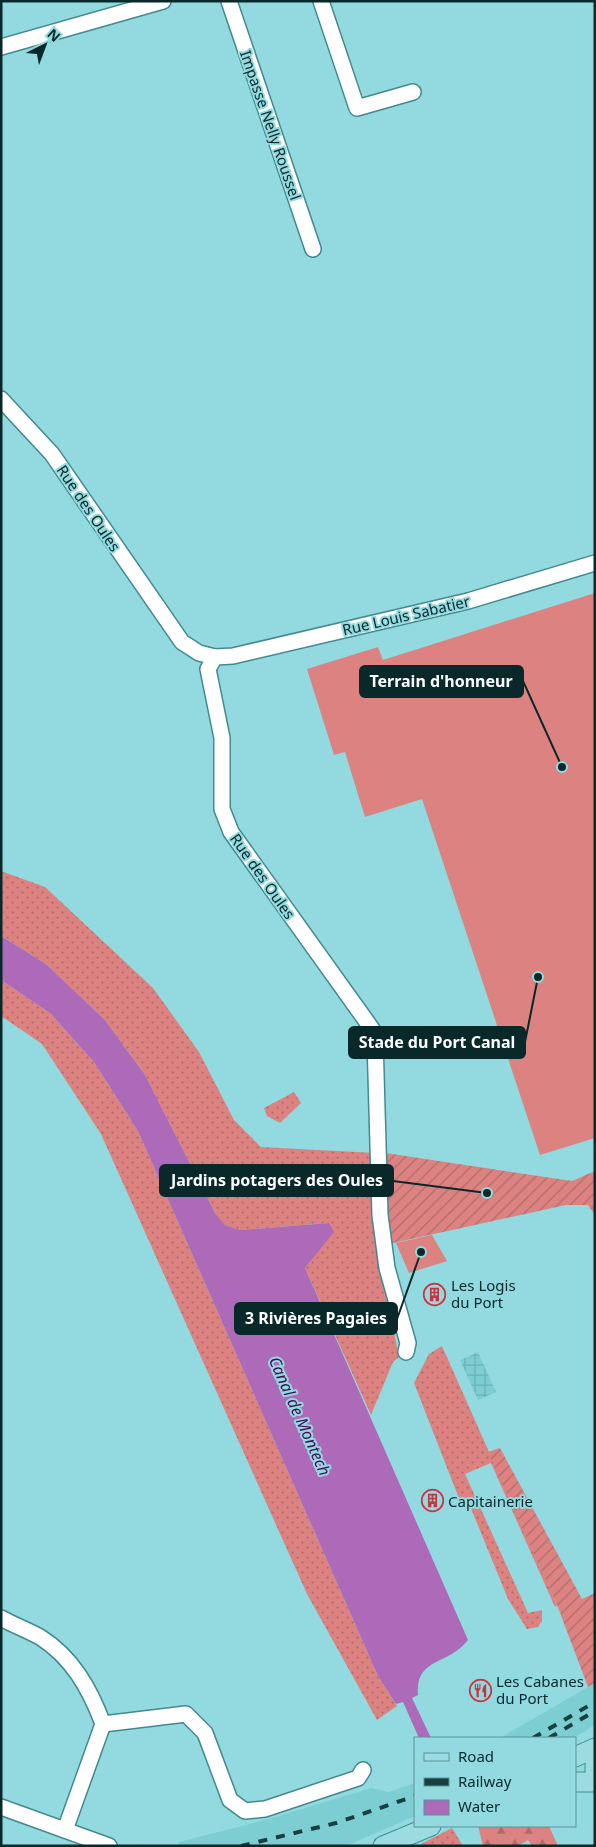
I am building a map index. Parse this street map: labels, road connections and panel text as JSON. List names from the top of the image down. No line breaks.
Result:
{"streets":{"street":["Impasse Nelly Roussel","Rue des Oules","Rue Louis Sabatier"]},"crossings":[["Rue des Oules","Rue Louis Sabatier"]],"water":["Canal de Montech"],"places":{"other":["Terrain d'honneur","Stade du Port Canal","Jardins potagers des Oules","3 Rivières Pagaies"],"building":["Les Logis du Port","Capitainerie"],"restaurant":["Les Cabanes du Port"]},"legend":["Road","Railway","Water"],"north":"top right"}
